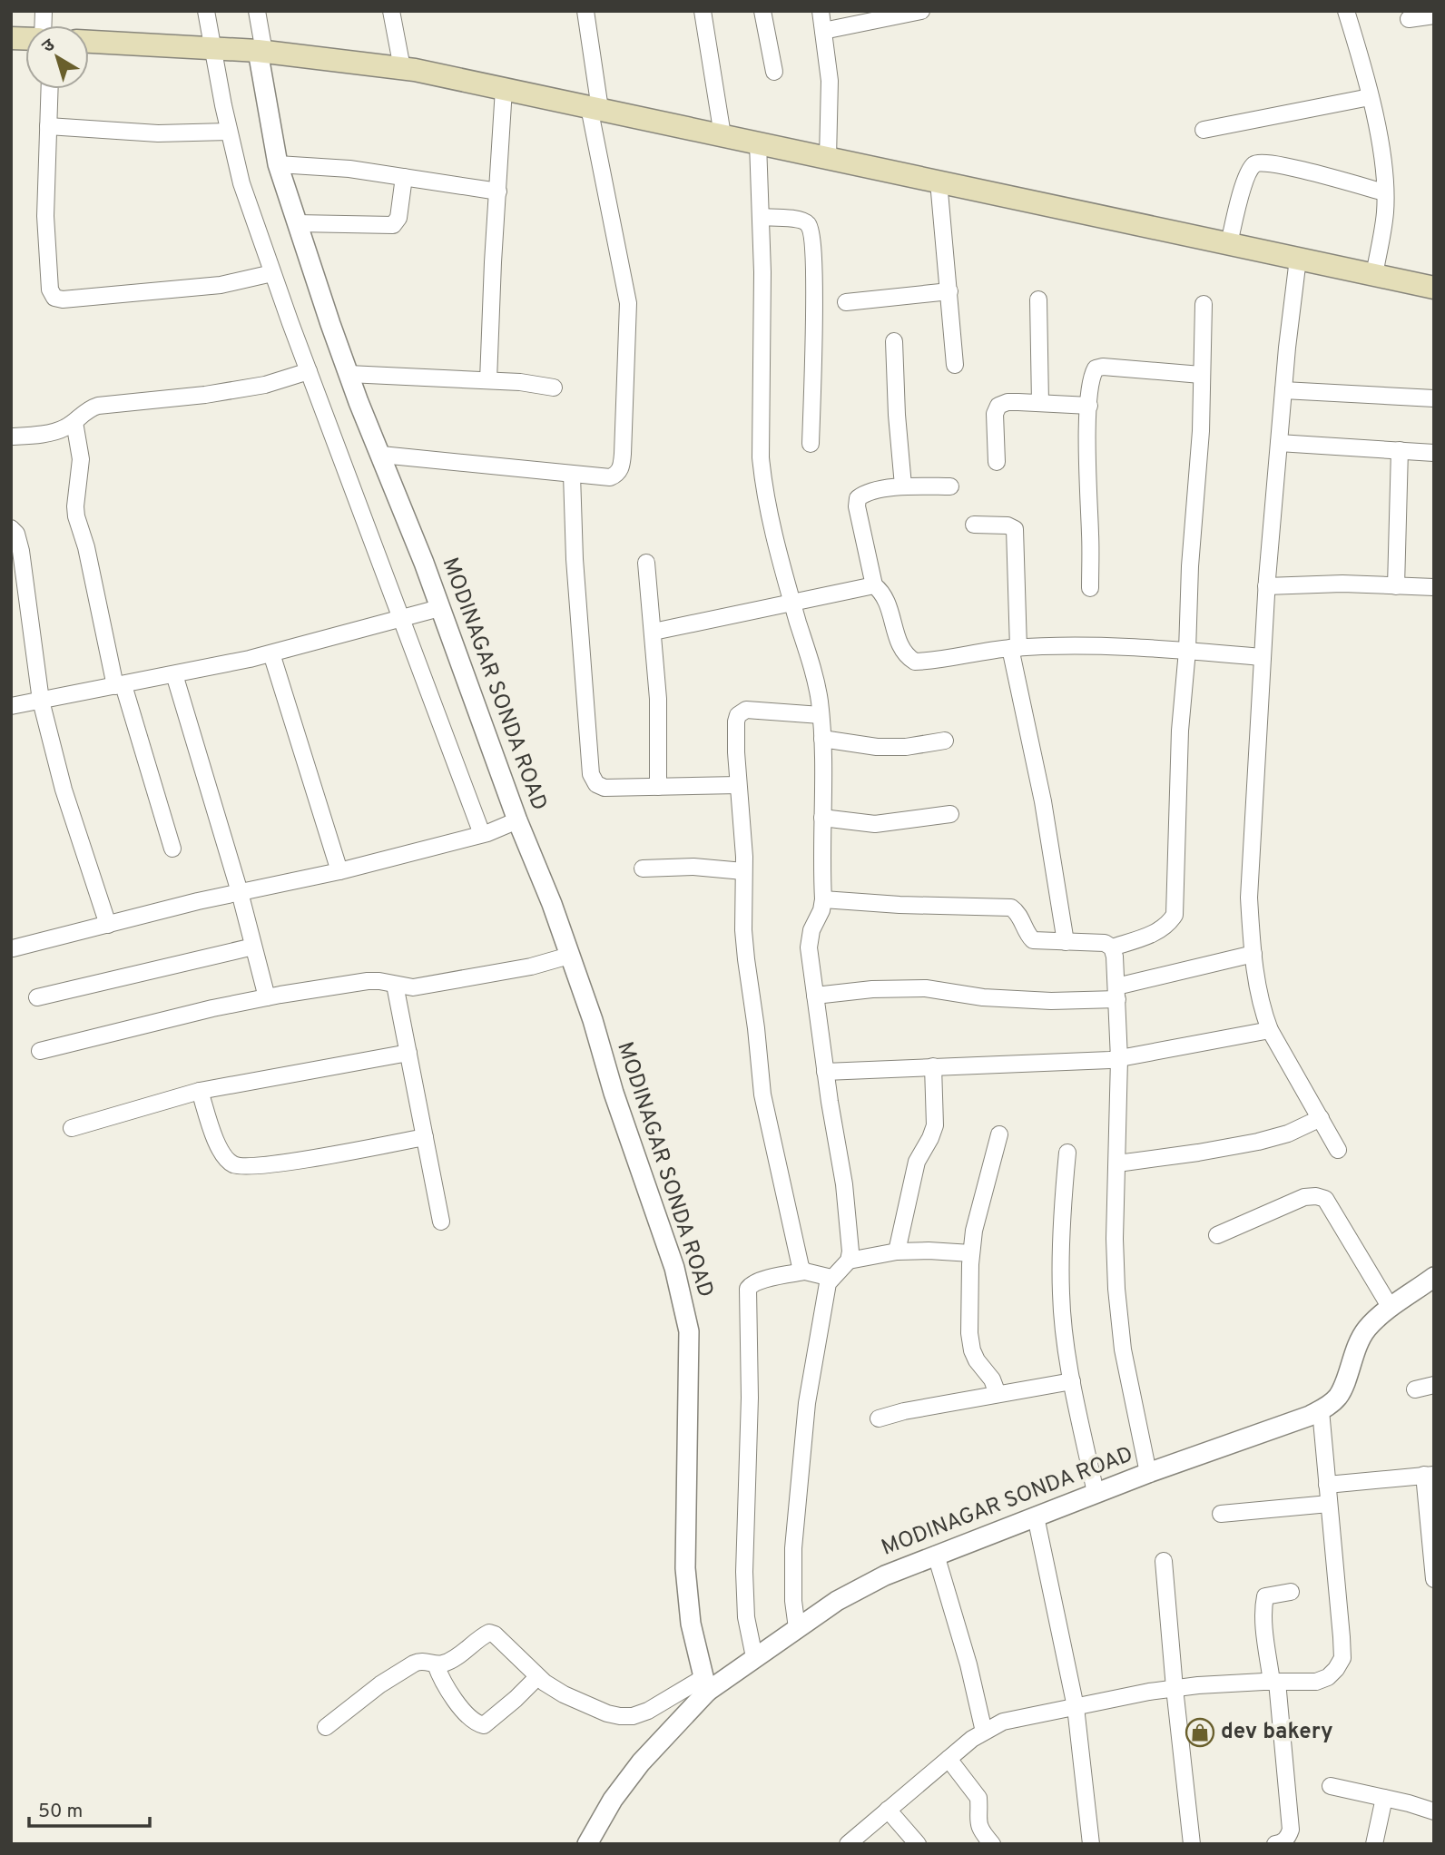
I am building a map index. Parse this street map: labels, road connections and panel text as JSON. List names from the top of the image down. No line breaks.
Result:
{"streets":{"street":["MODINAGAR SONDA ROAD"]},"places":{"shop":["dev bakery"]},"scale_bar":"50 m","north":"top left"}
